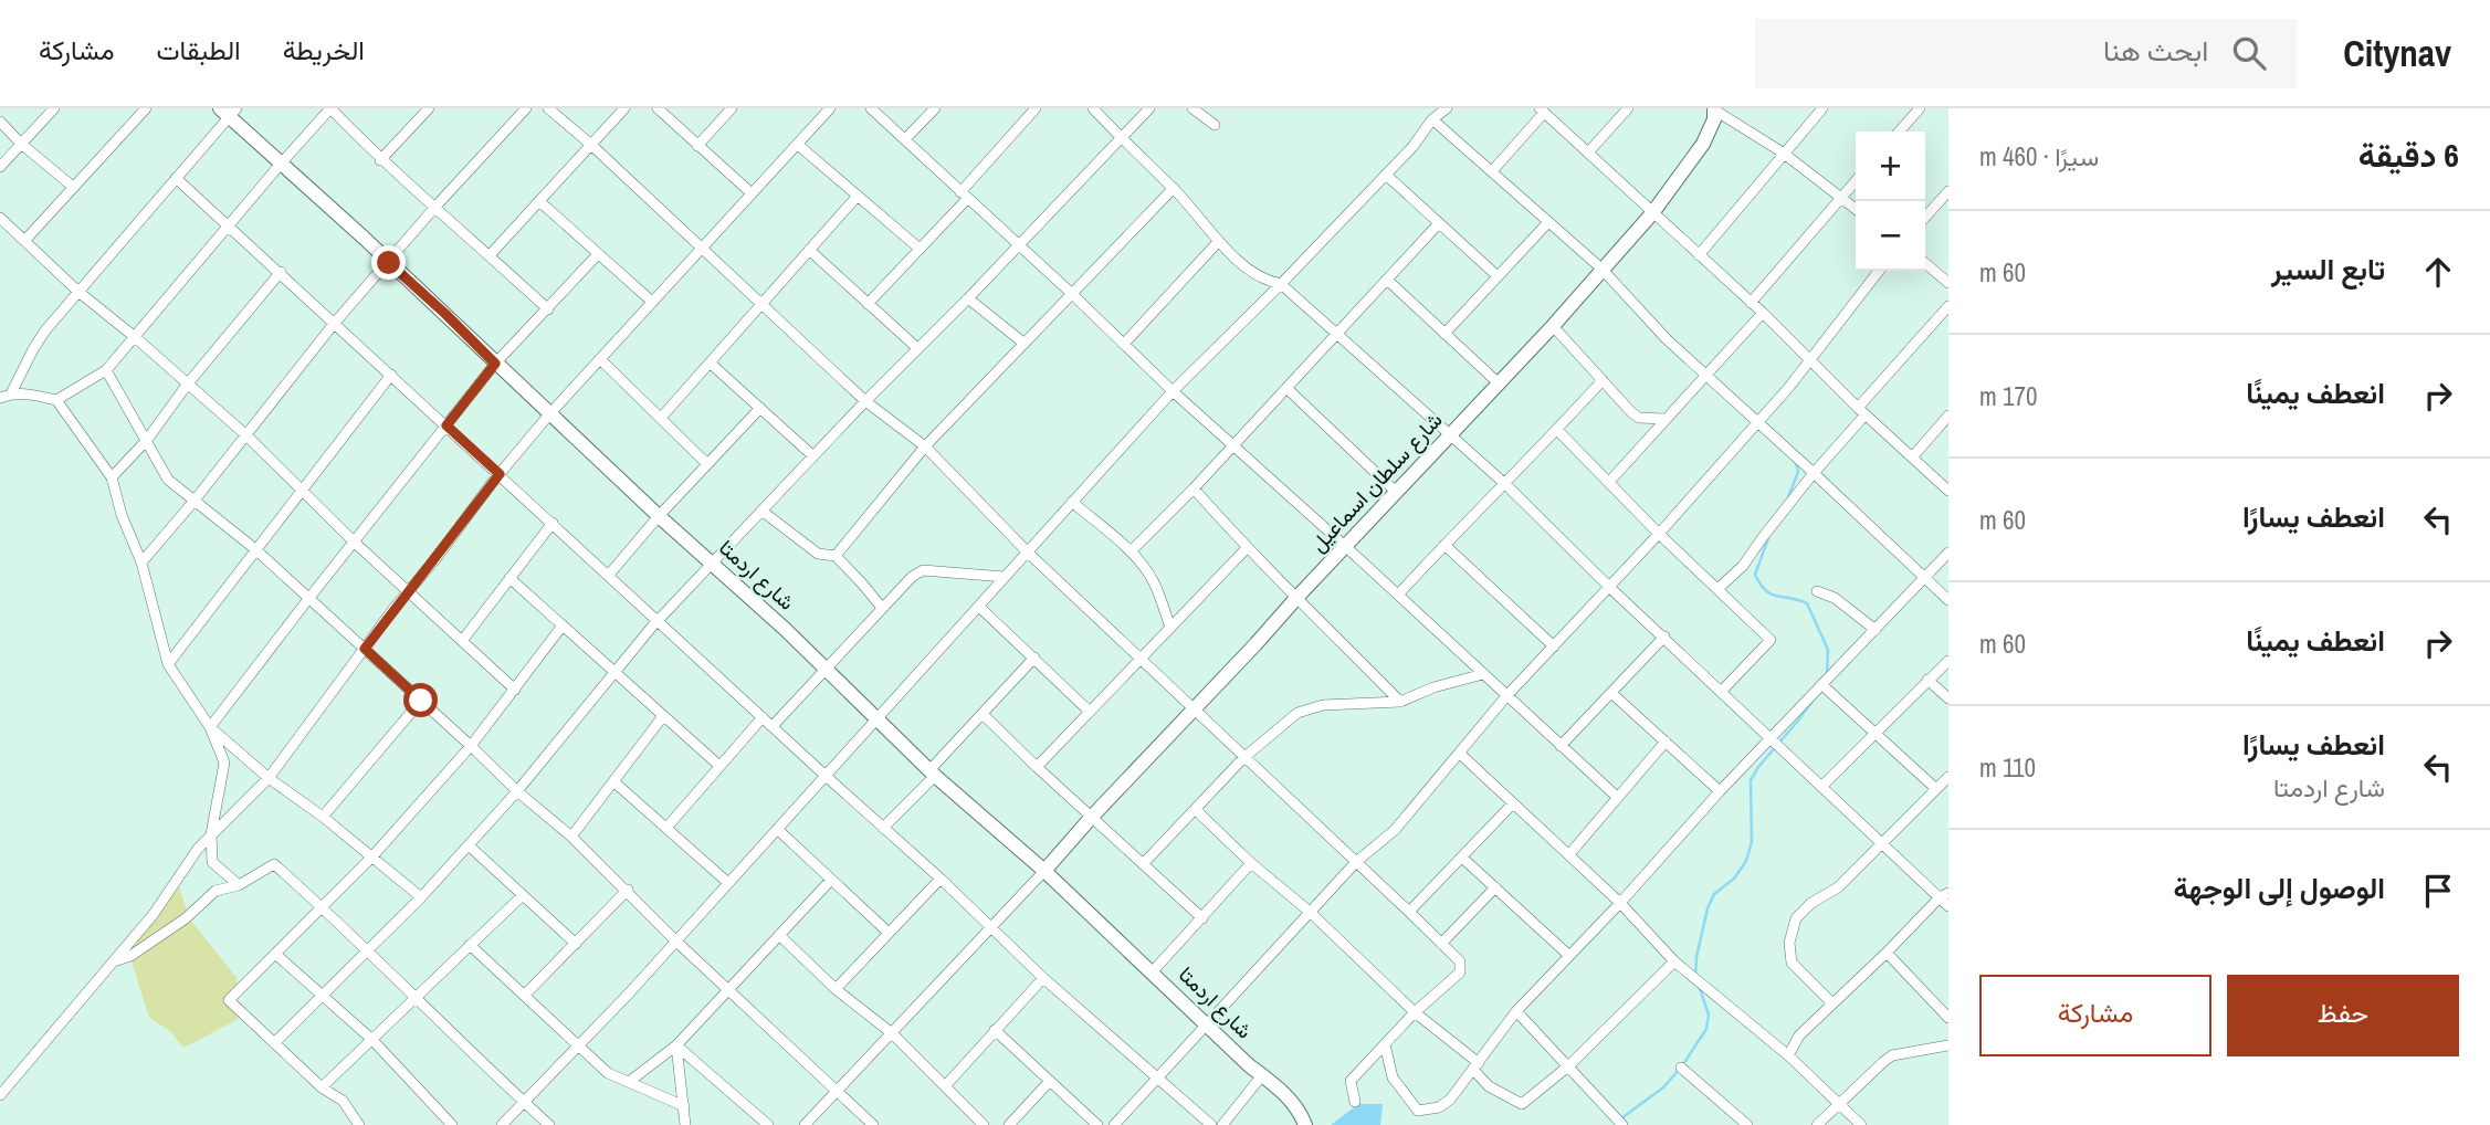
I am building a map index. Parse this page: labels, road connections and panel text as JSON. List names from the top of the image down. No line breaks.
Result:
{"streets":{"main road":["شارع سلطان اسماعيل","شارع اردمتا"]},"crossings":[["شارع سلطان اسماعيل","شارع اردمتا"]],"page":{"header":"Citynav","search":"ابحث هنا","nav":["الخريطة","الطبقات","مشاركة"],"heading":["6 دقيقة","سيرًا · 460 m"],"map_buttons":["+","−"],"list":[["تابع السير","60 m"],["انعطف يمينًا","170 m"],["انعطف يسارًا","60 m"],["انعطف يمينًا","60 m"],["انعطف يسارًا","شارع اردمتا","110 m"],"الوصول إلى الوجهة"],"buttons":["حفظ","مشاركة"]}}
